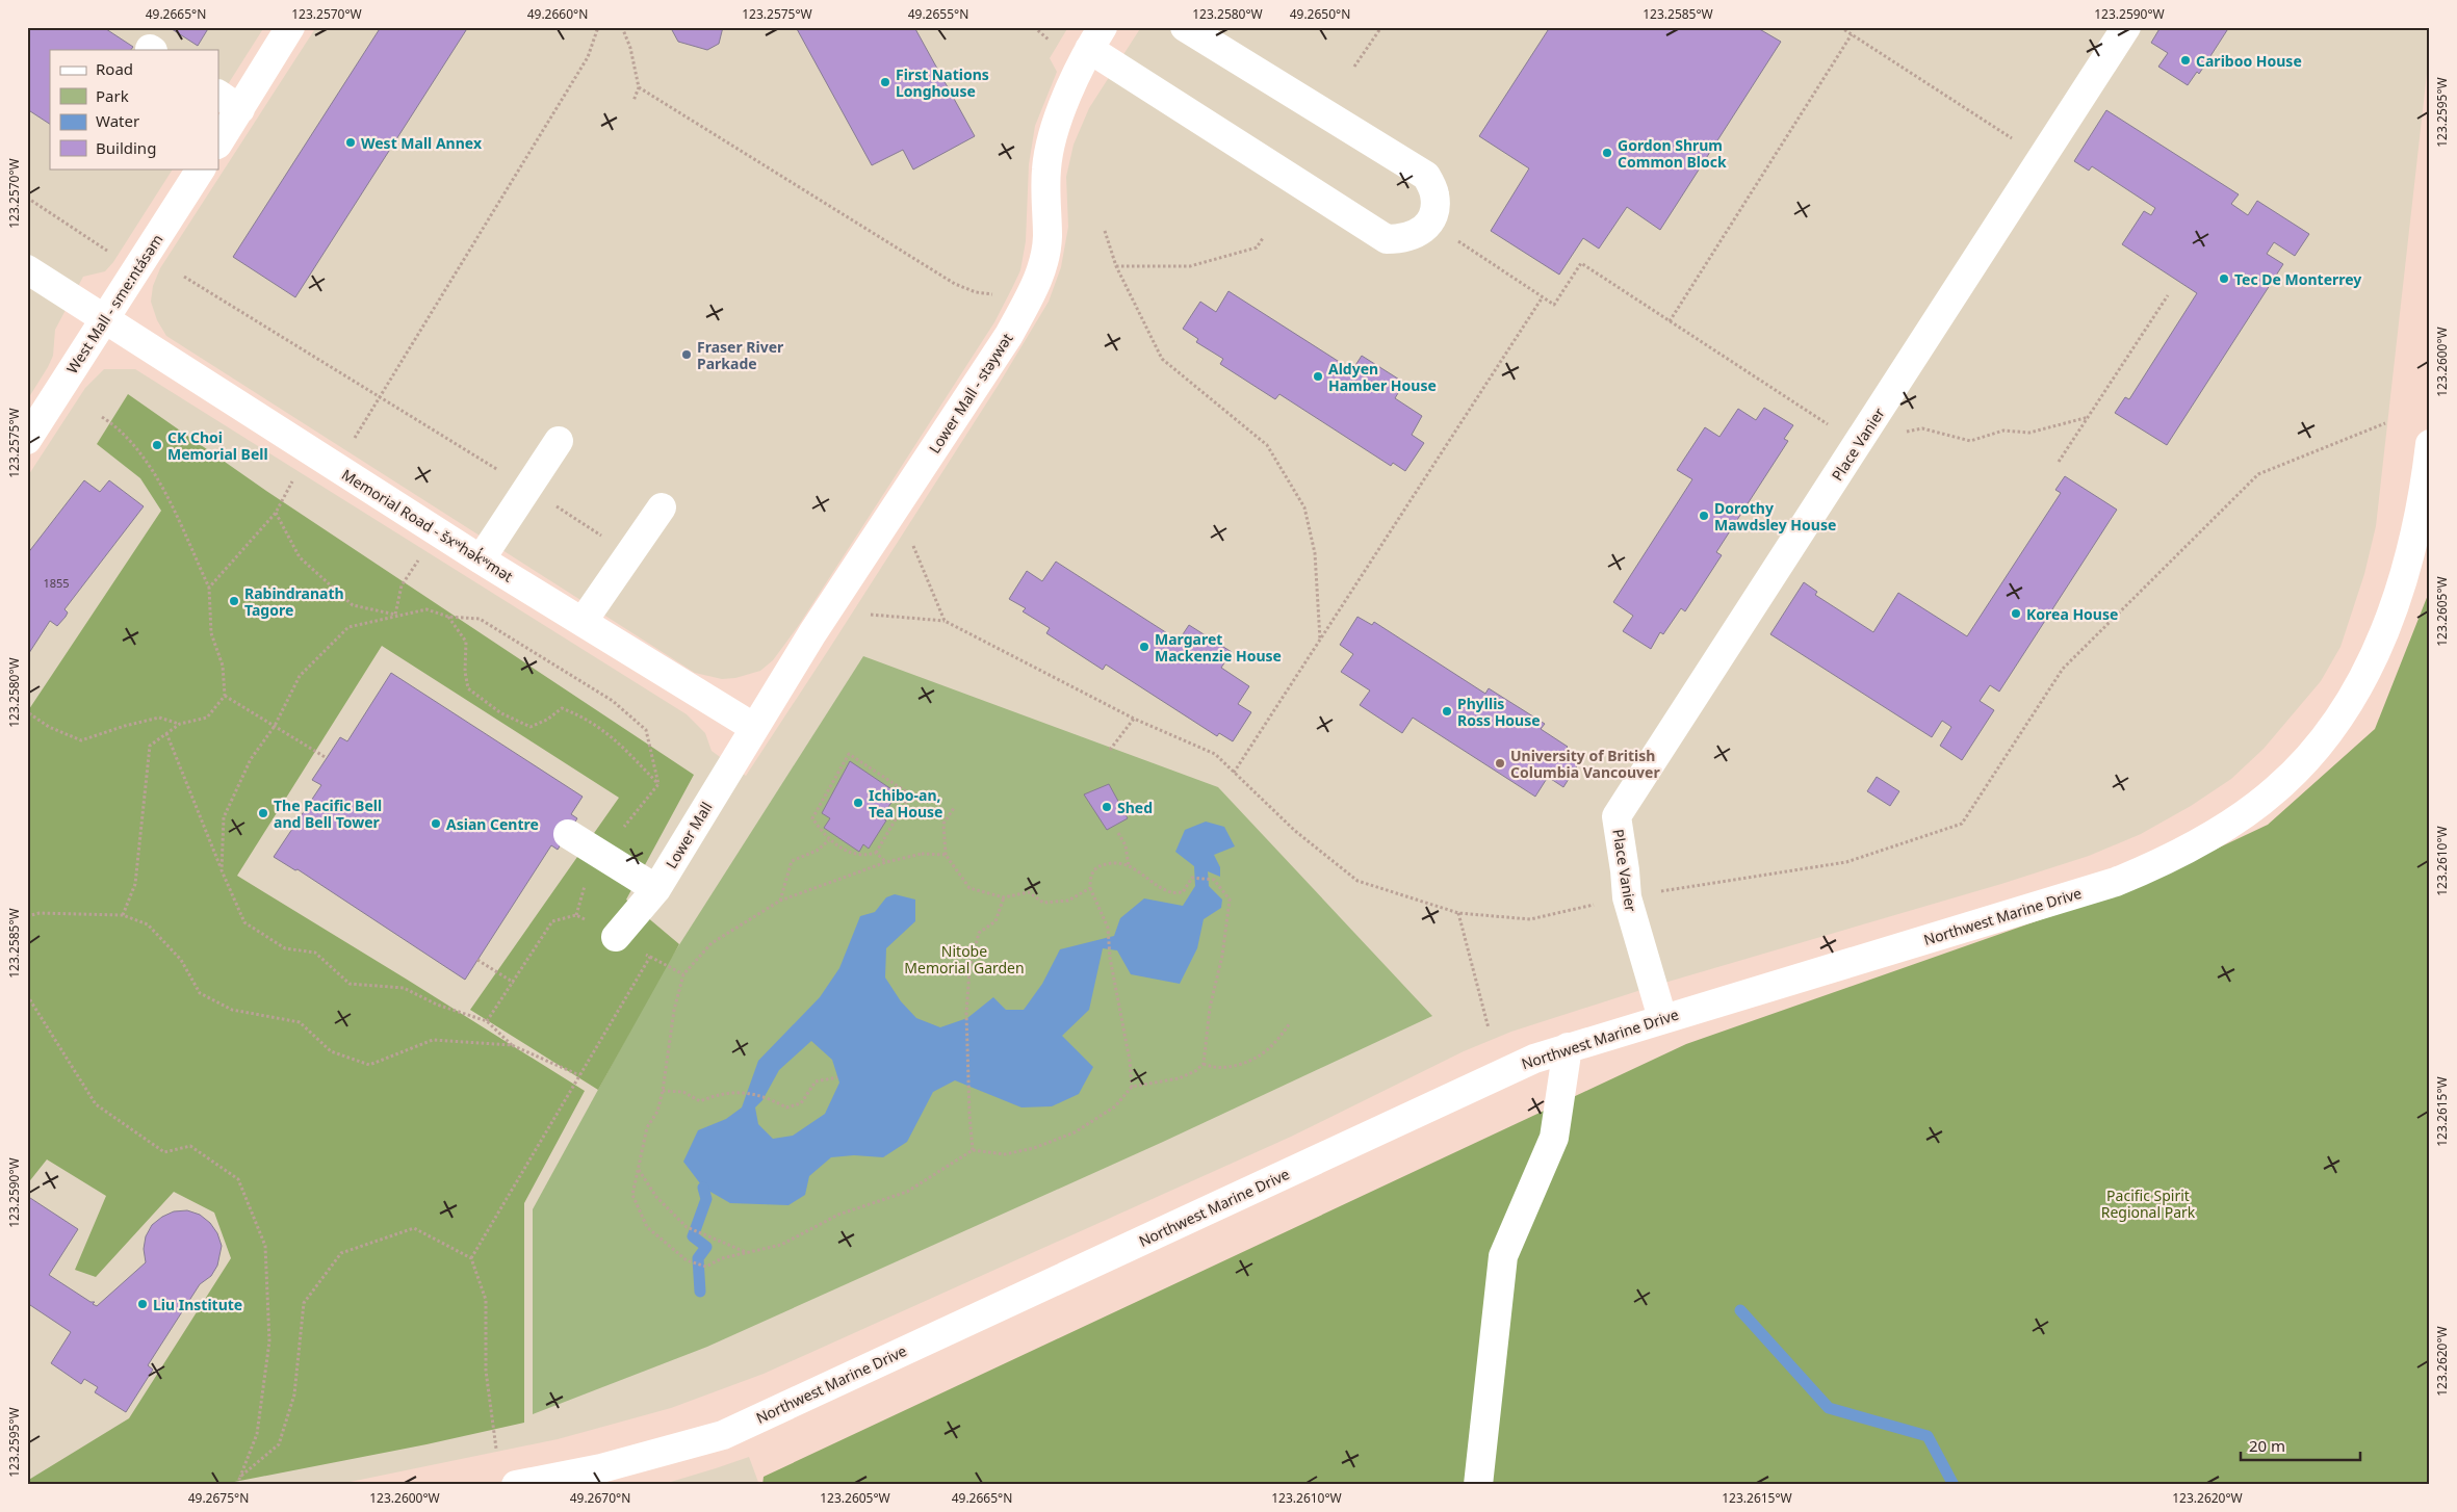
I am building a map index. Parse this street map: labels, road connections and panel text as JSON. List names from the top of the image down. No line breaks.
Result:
{"streets":{"street":["West Mall - sme:ntásəm","Lower Mall - stəywət","Place Vanier","Memorial Road - šxʷhək̓ʷmət","Lower Mall","Northwest Marine Drive"]},"crossings":[["West Mall - sme:ntásəm","Memorial Road - šxʷhək̓ʷmət"],["Lower Mall - stəywət","Memorial Road - šxʷhək̓ʷmət"],["Lower Mall - stəywət","Lower Mall"],["Place Vanier","Northwest Marine Drive"],["Memorial Road - šxʷhək̓ʷmət","Lower Mall"]],"parks":["Nitobe Memorial Garden","Pacific Spirit Regional Park"],"places":["Cariboo House","First Nations Longhouse","West Mall Annex","Gordon Shrum Common Block","Tec De Monterrey","Fraser River Parkade","Aldyen Hamber House","CK Choi Memorial Bell","Dorothy Mawdsley House","Rabindranath Tagore","Korea House","Margaret Mackenzie House","Phyllis Ross House","University of British Columbia Vancouver","Ichibo-an, Tea House","Shed","The Pacific Bell and Bell Tower","Asian Centre","Liu Institute"],"house_numbers":["1855"],"legend":["Road","Park","Water","Building"],"scale_bar":"20 m","coordinates":["49.2665°N","123.2570°W","49.2660°N","123.2575°W","49.2655°N","123.2580°W","49.2650°N","123.2585°W","123.2590°W","123.2595°W","123.2600°W","123.2605°W","123.2610°W","123.2615°W","123.2620°W","49.2675°N","49.2670°N"]}
